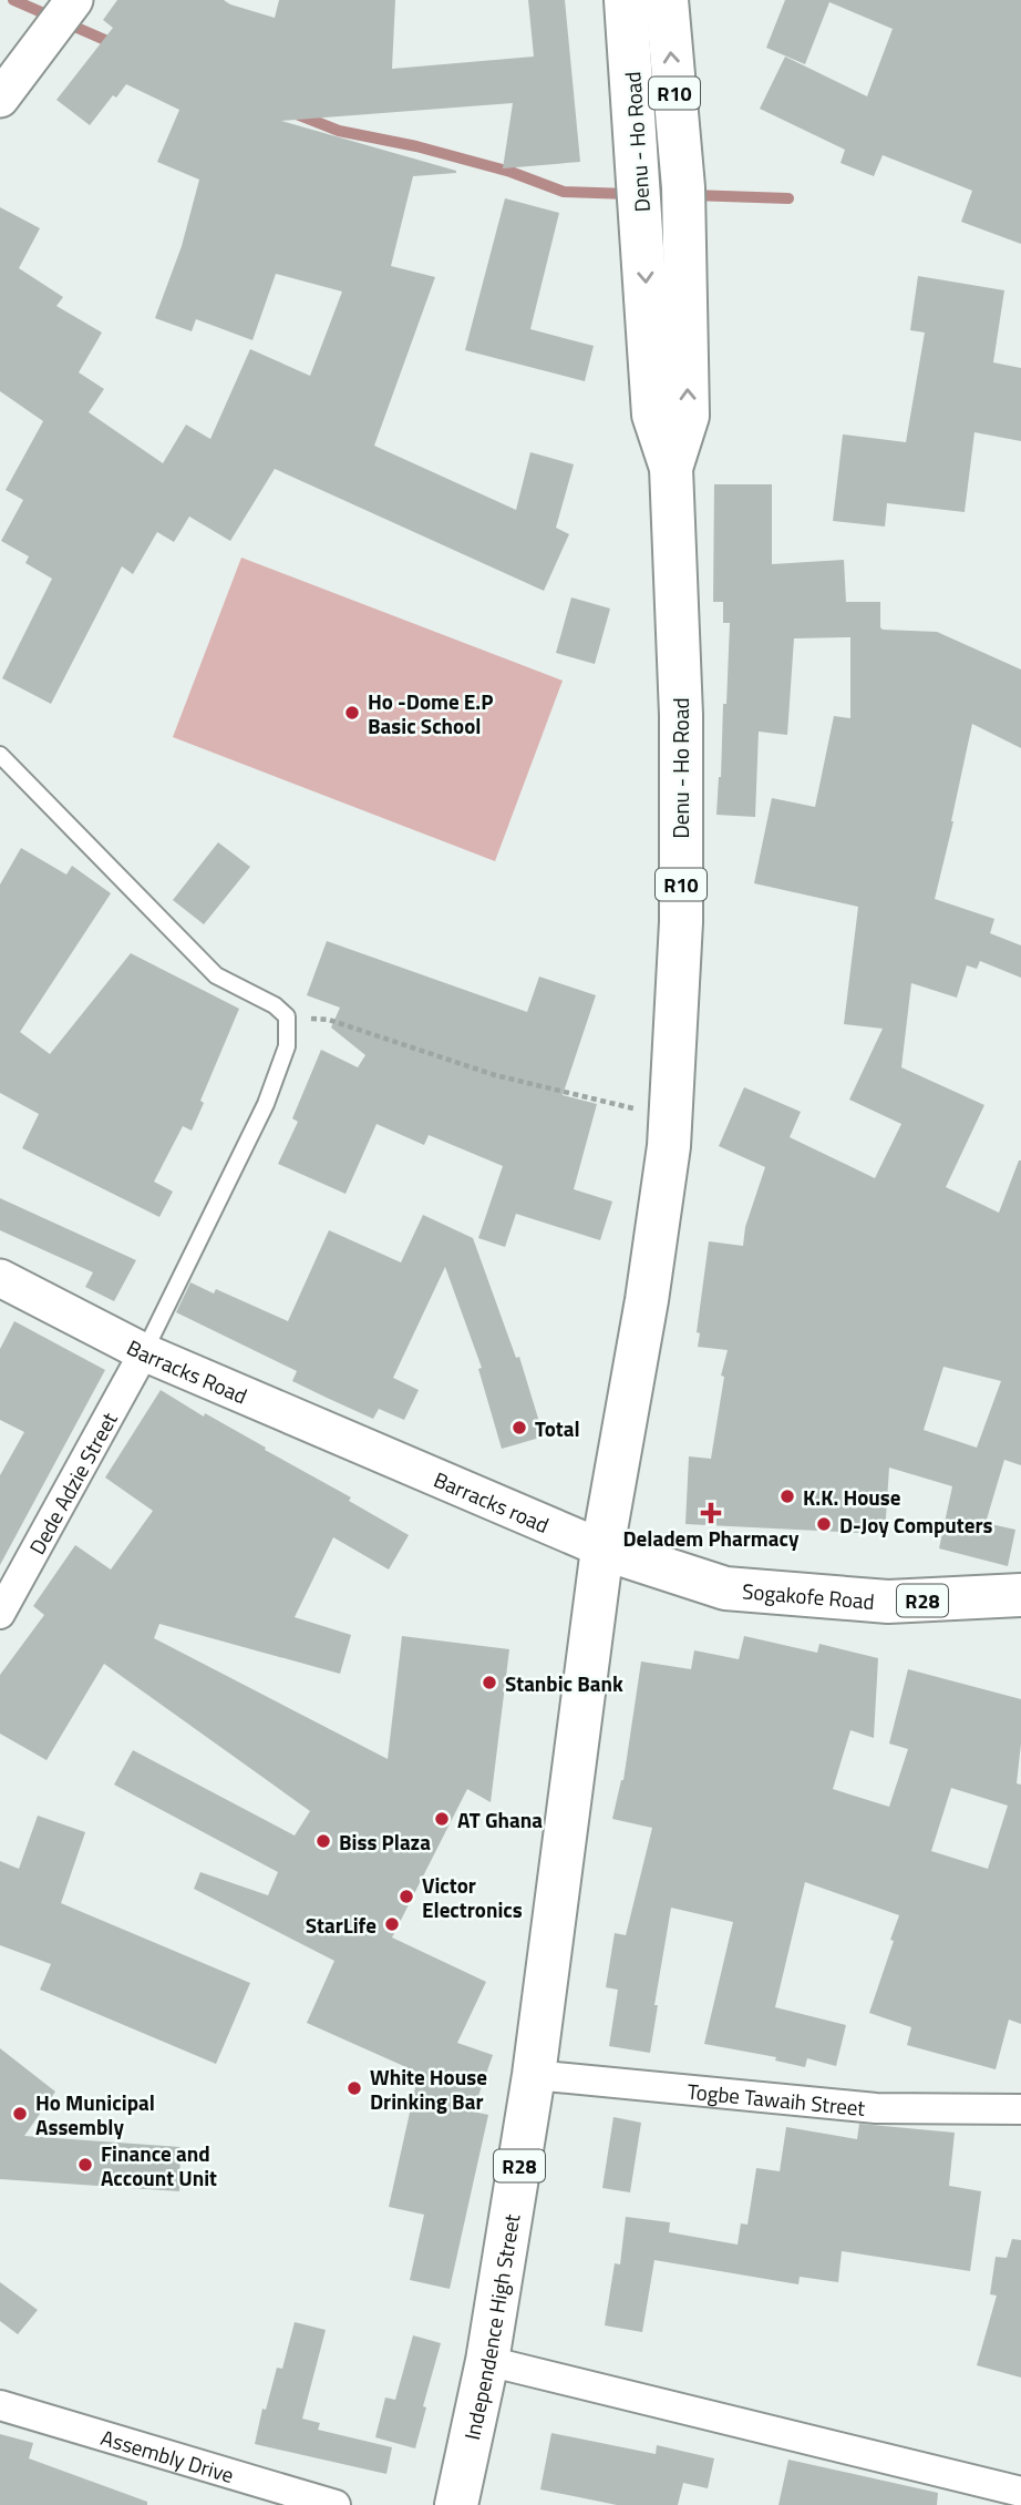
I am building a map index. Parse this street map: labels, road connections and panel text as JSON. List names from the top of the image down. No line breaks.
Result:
{"streets":{"main road":["R10","Denu - Ho Road","Sogakofe Road","R28","Independence High Street"],"street":["Barracks Road","Dede Adzie Street","Barracks road","Togbe Tawaih Street","Assembly Drive"]},"crossings":[["Denu - Ho Road","Barracks road"],["Denu - Ho Road","Sogakofe Road"],["Denu - Ho Road","Independence High Street"],["Barracks Road","Dede Adzie Street"],["Barracks Road","Barracks road"],["Barracks road","Sogakofe Road"],["Barracks road","Independence High Street"],["Sogakofe Road","Independence High Street"],["Togbe Tawaih Street","Independence High Street"]],"places":{"other":["Ho -Dome E.P Basic School","Total","K.K. House","D-Joy Computers","Stanbic Bank","AT Ghana","Biss Plaza","Victor Electronics","StarLife","White House Drinking Bar","Ho Municipal Assembly","Finance and Account Unit"],"health":["Deladem Pharmacy"]}}
